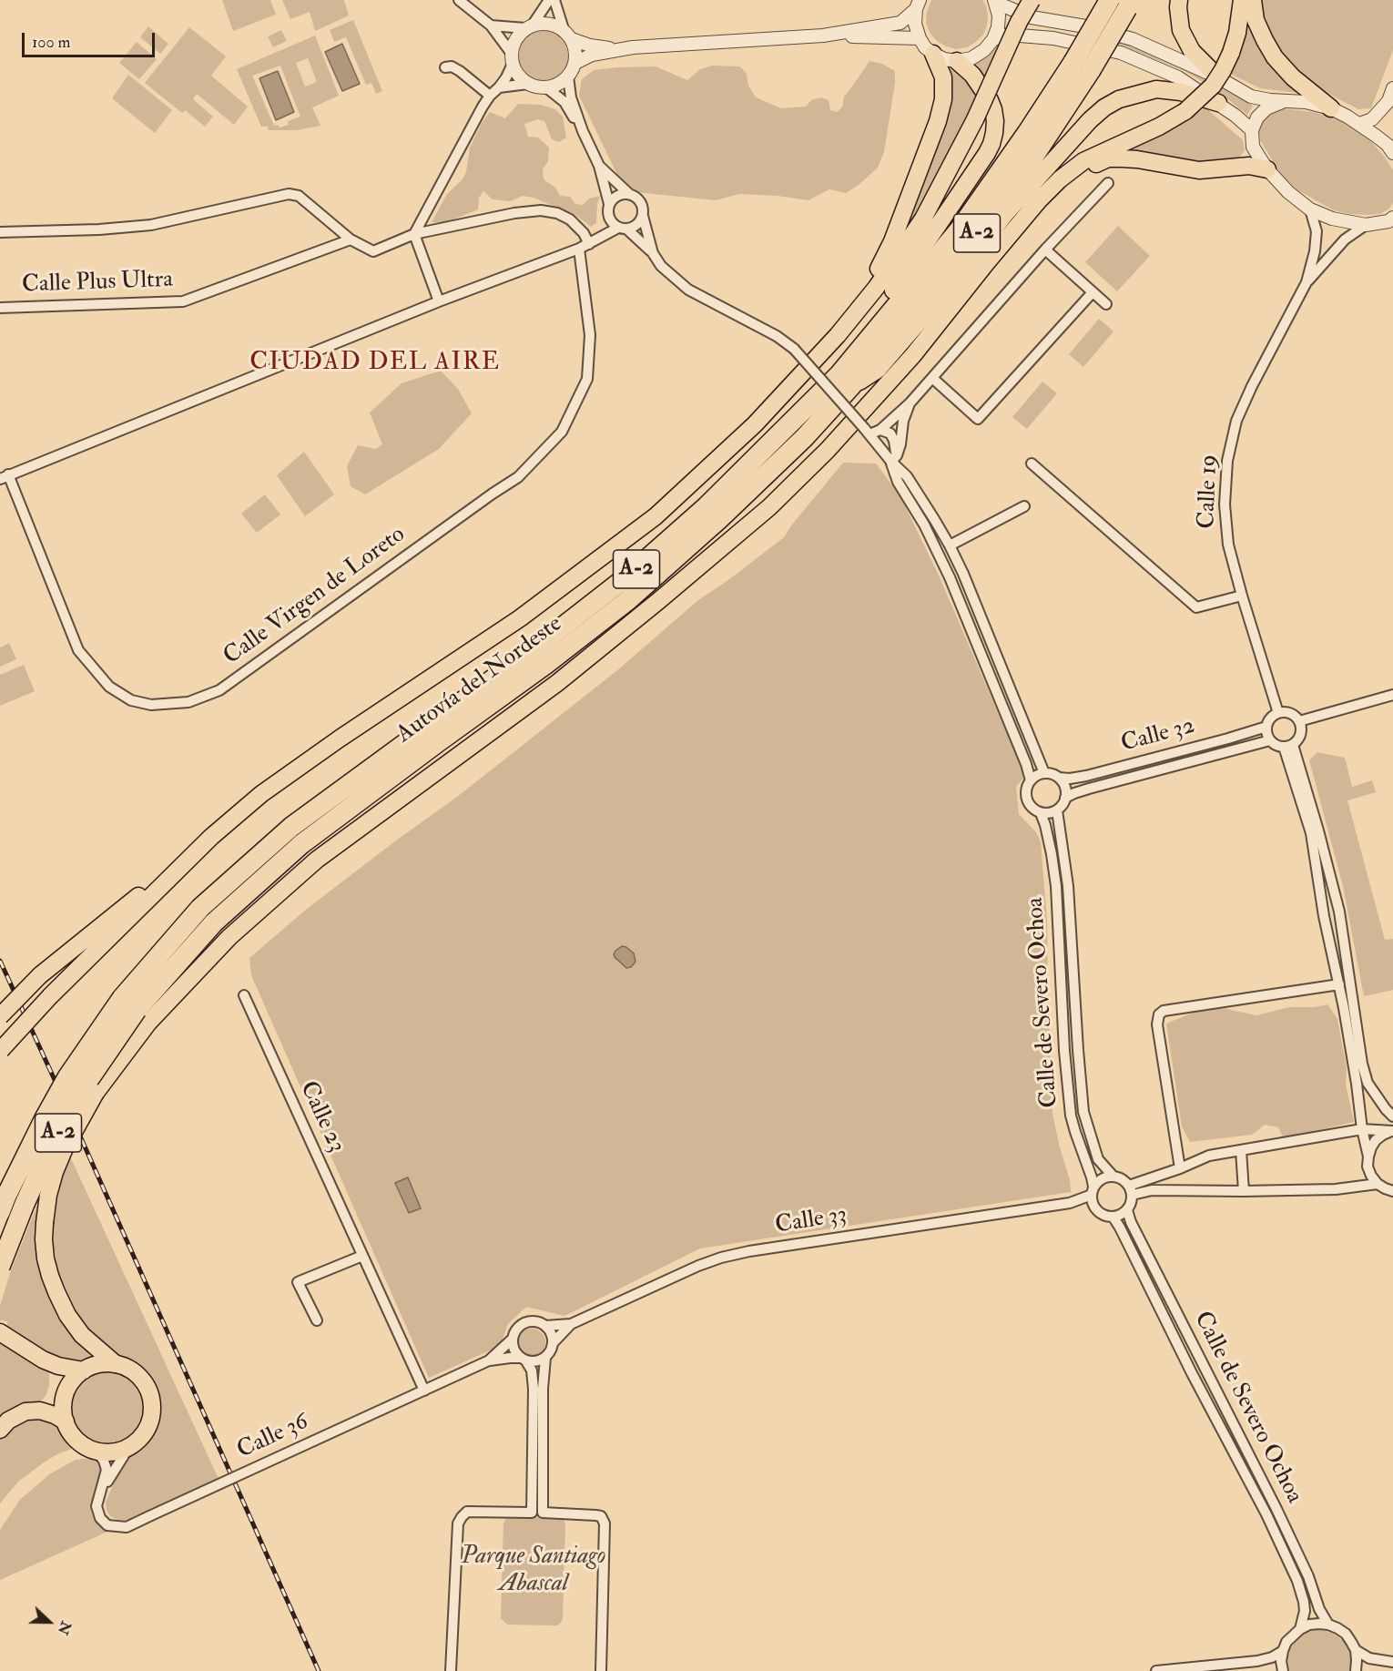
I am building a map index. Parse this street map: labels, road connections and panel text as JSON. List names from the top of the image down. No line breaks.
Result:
{"streets":{"highway":["A-2","Autovía del Nordeste"],"street":["Calle Plus Ultra","Calle 19","Calle Virgen de Loreto","Calle 32","Calle de Severo Ochoa","Calle 23","Calle 33","Calle 36"]},"crossings":[["A-2","Autovía del Nordeste"],["Calle 19","Calle 32"],["Calle 32","Calle de Severo Ochoa"],["Calle de Severo Ochoa","Calle 33"],["Calle 23","Calle 36"],["Calle 33","Calle 36"]],"districts":["CIUDAD DEL AIRE"],"parks":["Parque Santiago Abascal"],"scale_bar":"100 m","north":"right"}
